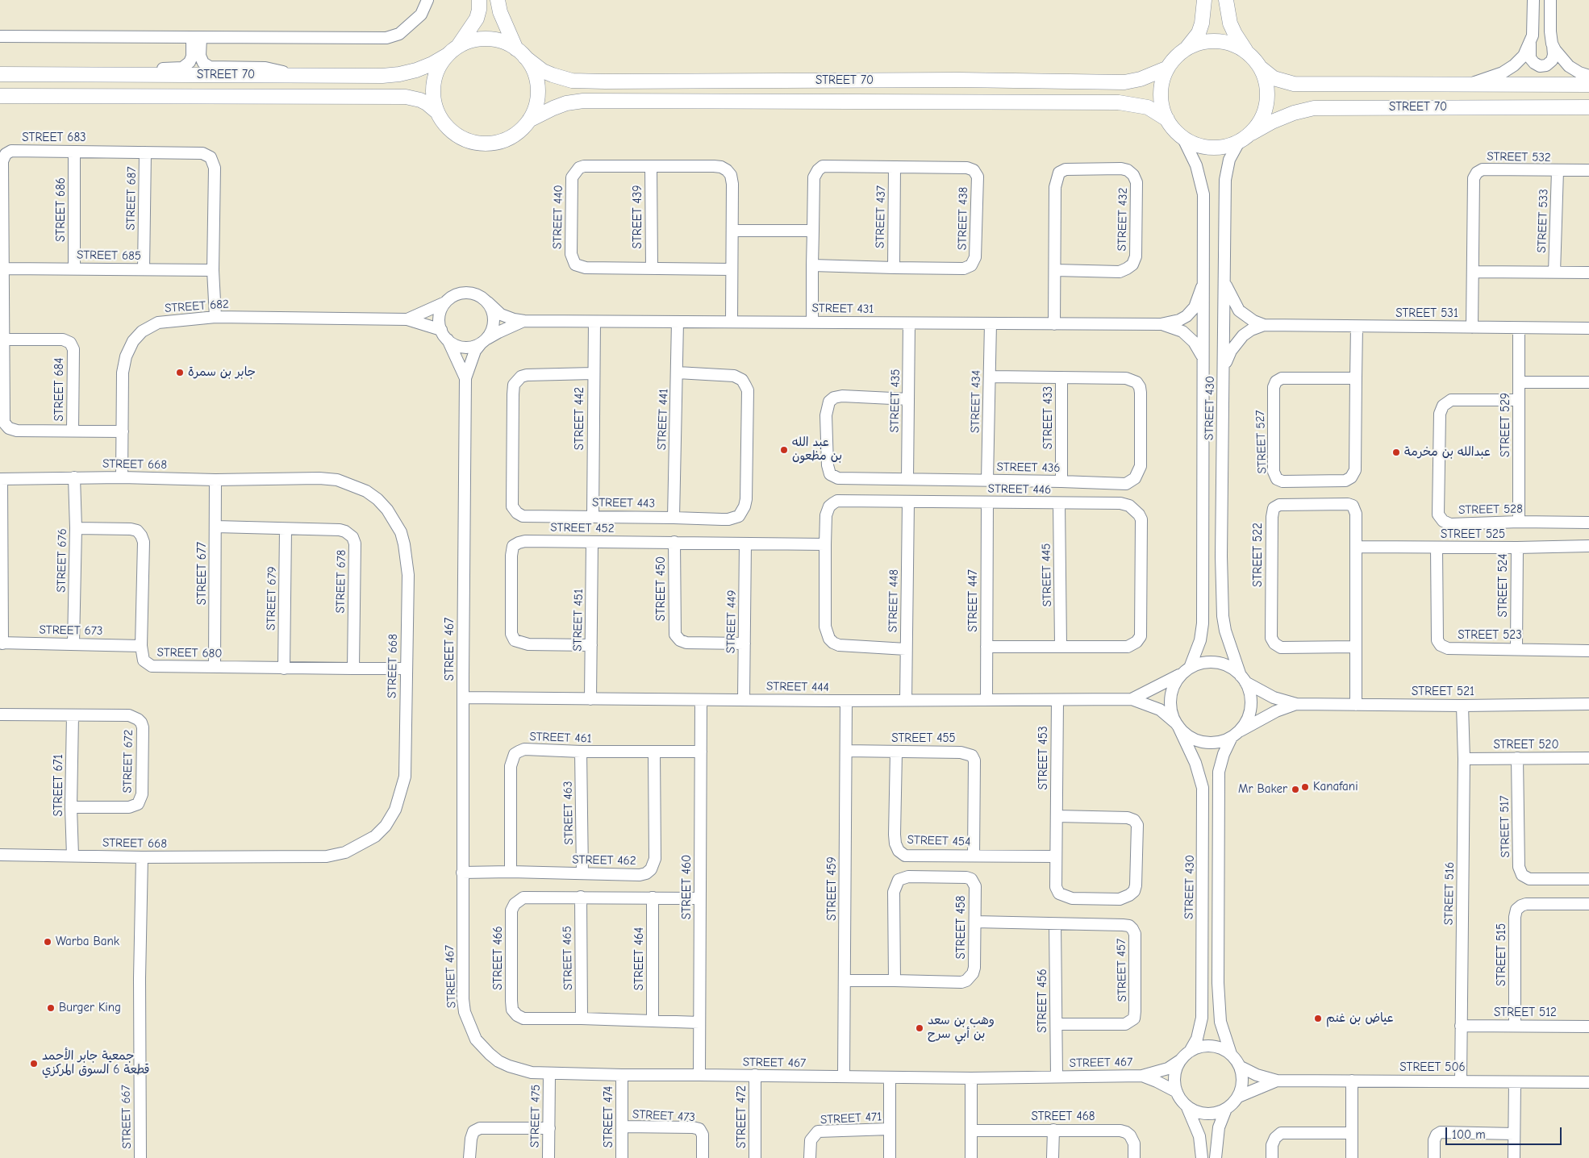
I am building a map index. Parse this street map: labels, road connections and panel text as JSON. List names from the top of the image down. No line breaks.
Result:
{"streets":{"main road":["STREET 70"],"street":["STREET 683","STREET 532","STREET 687","STREET 686","STREET 440","STREET 439","STREET 437","STREET 438","STREET 432","STREET 533","STREET 685","STREET 682","STREET 431","STREET 531","STREET 684","STREET 435","STREET 434","STREET 430","STREET 433","STREET 442","STREET 441","STREET 529","STREET 527","STREET 668","STREET 436","STREET 446","STREET 443","STREET 528","STREET 452","STREET 525","STREET 522","STREET 676","STREET 677","STREET 445","STREET 678","STREET 524","STREET 450","STREET 679","STREET 448","STREET 447","STREET 451","STREET 449","STREET 673","STREET 523","STREET 467","STREET 680","STREET 444","STREET 521","STREET 461","STREET 455","STREET 520","STREET 453","STREET 672","STREET 671","STREET 463","STREET 517","STREET 454","STREET 462","STREET 460","STREET 459","STREET 516","STREET 458","STREET 515","STREET 466","STREET 465","STREET 464","STREET 457","STREET 456","STREET 512","STREET 506","STREET 475","STREET 473","STREET 667","STREET 474","STREET 472","STREET 468","STREET 471"]},"crossings":[["STREET 70","STREET 430"],["STREET 683","STREET 687"],["STREET 683","STREET 686"],["STREET 683","STREET 685"],["STREET 683","STREET 682"],["STREET 683","STREET 684"],["STREET 532","STREET 533"],["STREET 532","STREET 531"],["STREET 687","STREET 685"],["STREET 686","STREET 685"],["STREET 440","STREET 439"],["STREET 440","STREET 431"],["STREET 437","STREET 438"],["STREET 438","STREET 431"],["STREET 432","STREET 431"],["STREET 682","STREET 431"],["STREET 682","STREET 668"],["STREET 682","STREET 467"],["STREET 431","STREET 435"],["STREET 431","STREET 434"],["STREET 431","STREET 430"],["STREET 431","STREET 442"],["STREET 431","STREET 441"],["STREET 431","STREET 467"],["STREET 531","STREET 430"],["STREET 531","STREET 529"],["STREET 531","STREET 527"],["STREET 435","STREET 436"],["STREET 434","STREET 436"],["STREET 430","STREET 467"],["STREET 430","STREET 444"],["STREET 430","STREET 521"],["STREET 430","STREET 506"],["STREET 433","STREET 436"],["STREET 442","STREET 443"],["STREET 441","STREET 443"],["STREET 529","STREET 528"],["STREET 668","STREET 676"],["STREET 668","STREET 677"],["STREET 668","STREET 680"],["STREET 668","STREET 671"],["STREET 668","STREET 667"],["STREET 446","STREET 452"],["STREET 446","STREET 445"],["STREET 446","STREET 448"],["STREET 446","STREET 447"],["STREET 452","STREET 450"],["STREET 452","STREET 451"],["STREET 452","STREET 449"],["STREET 525","STREET 522"],["STREET 525","STREET 524"],["STREET 525","STREET 523"],["STREET 522","STREET 521"],["STREET 676","STREET 673"],["STREET 676","STREET 680"],["STREET 677","STREET 678"],["STREET 677","STREET 680"],["STREET 678","STREET 679"],["STREET 678","STREET 680"],["STREET 524","STREET 523"],["STREET 450","STREET 449"],["STREET 679","STREET 680"],["STREET 448","STREET 444"],["STREET 447","STREET 444"],["STREET 451","STREET 444"],["STREET 449","STREET 444"],["STREET 673","STREET 680"],["STREET 467","STREET 444"],["STREET 467","STREET 462"],["STREET 467","STREET 460"],["STREET 467","STREET 459"],["STREET 467","STREET 456"],["STREET 467","STREET 506"],["STREET 467","STREET 475"],["STREET 467","STREET 474"],["STREET 467","STREET 472"],["STREET 467","STREET 471"],["STREET 444","STREET 521"],["STREET 444","STREET 453"],["STREET 444","STREET 460"],["STREET 444","STREET 459"],["STREET 521","STREET 516"],["STREET 461","STREET 463"],["STREET 461","STREET 462"],["STREET 461","STREET 460"],["STREET 455","STREET 454"],["STREET 455","STREET 459"],["STREET 520","STREET 517"],["STREET 520","STREET 516"],["STREET 453","STREET 454"],["STREET 672","STREET 671"],["STREET 463","STREET 462"],["STREET 460","STREET 466"],["STREET 459","STREET 458"],["STREET 516","STREET 512"],["STREET 516","STREET 506"],["STREET 458","STREET 457"],["STREET 515","STREET 512"],["STREET 466","STREET 465"],["STREET 466","STREET 464"],["STREET 457","STREET 456"],["STREET 473","STREET 474"]],"places":["جابر بن سمرة","عبد الله بن مظعون","عبدالله بن مخرمة","Kanafani","Mr Baker","Warba Bank","Burger King","عياض بن غنم","وهب بن سعد بن أبي سرح","جمعية جابر الأحمد قطعة 6 السوق المركزي"],"scale_bar":"100 m"}
